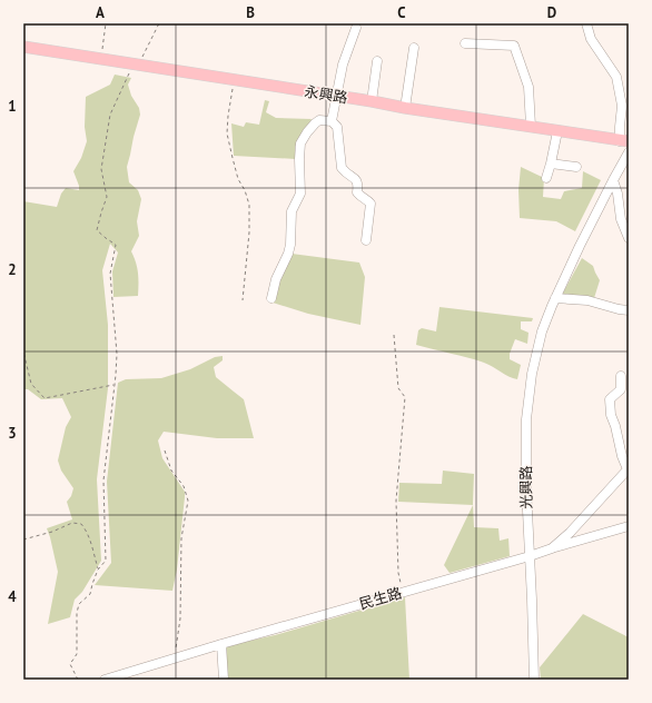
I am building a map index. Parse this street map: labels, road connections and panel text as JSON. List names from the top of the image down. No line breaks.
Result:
{"streets":{"main road":["永興路"],"street":["光興路","民生路"]},"crossings":[["光興路","民生路"]],"grid":{"columns":["A","B","C","D"],"rows":["1","2","3","4"]}}
